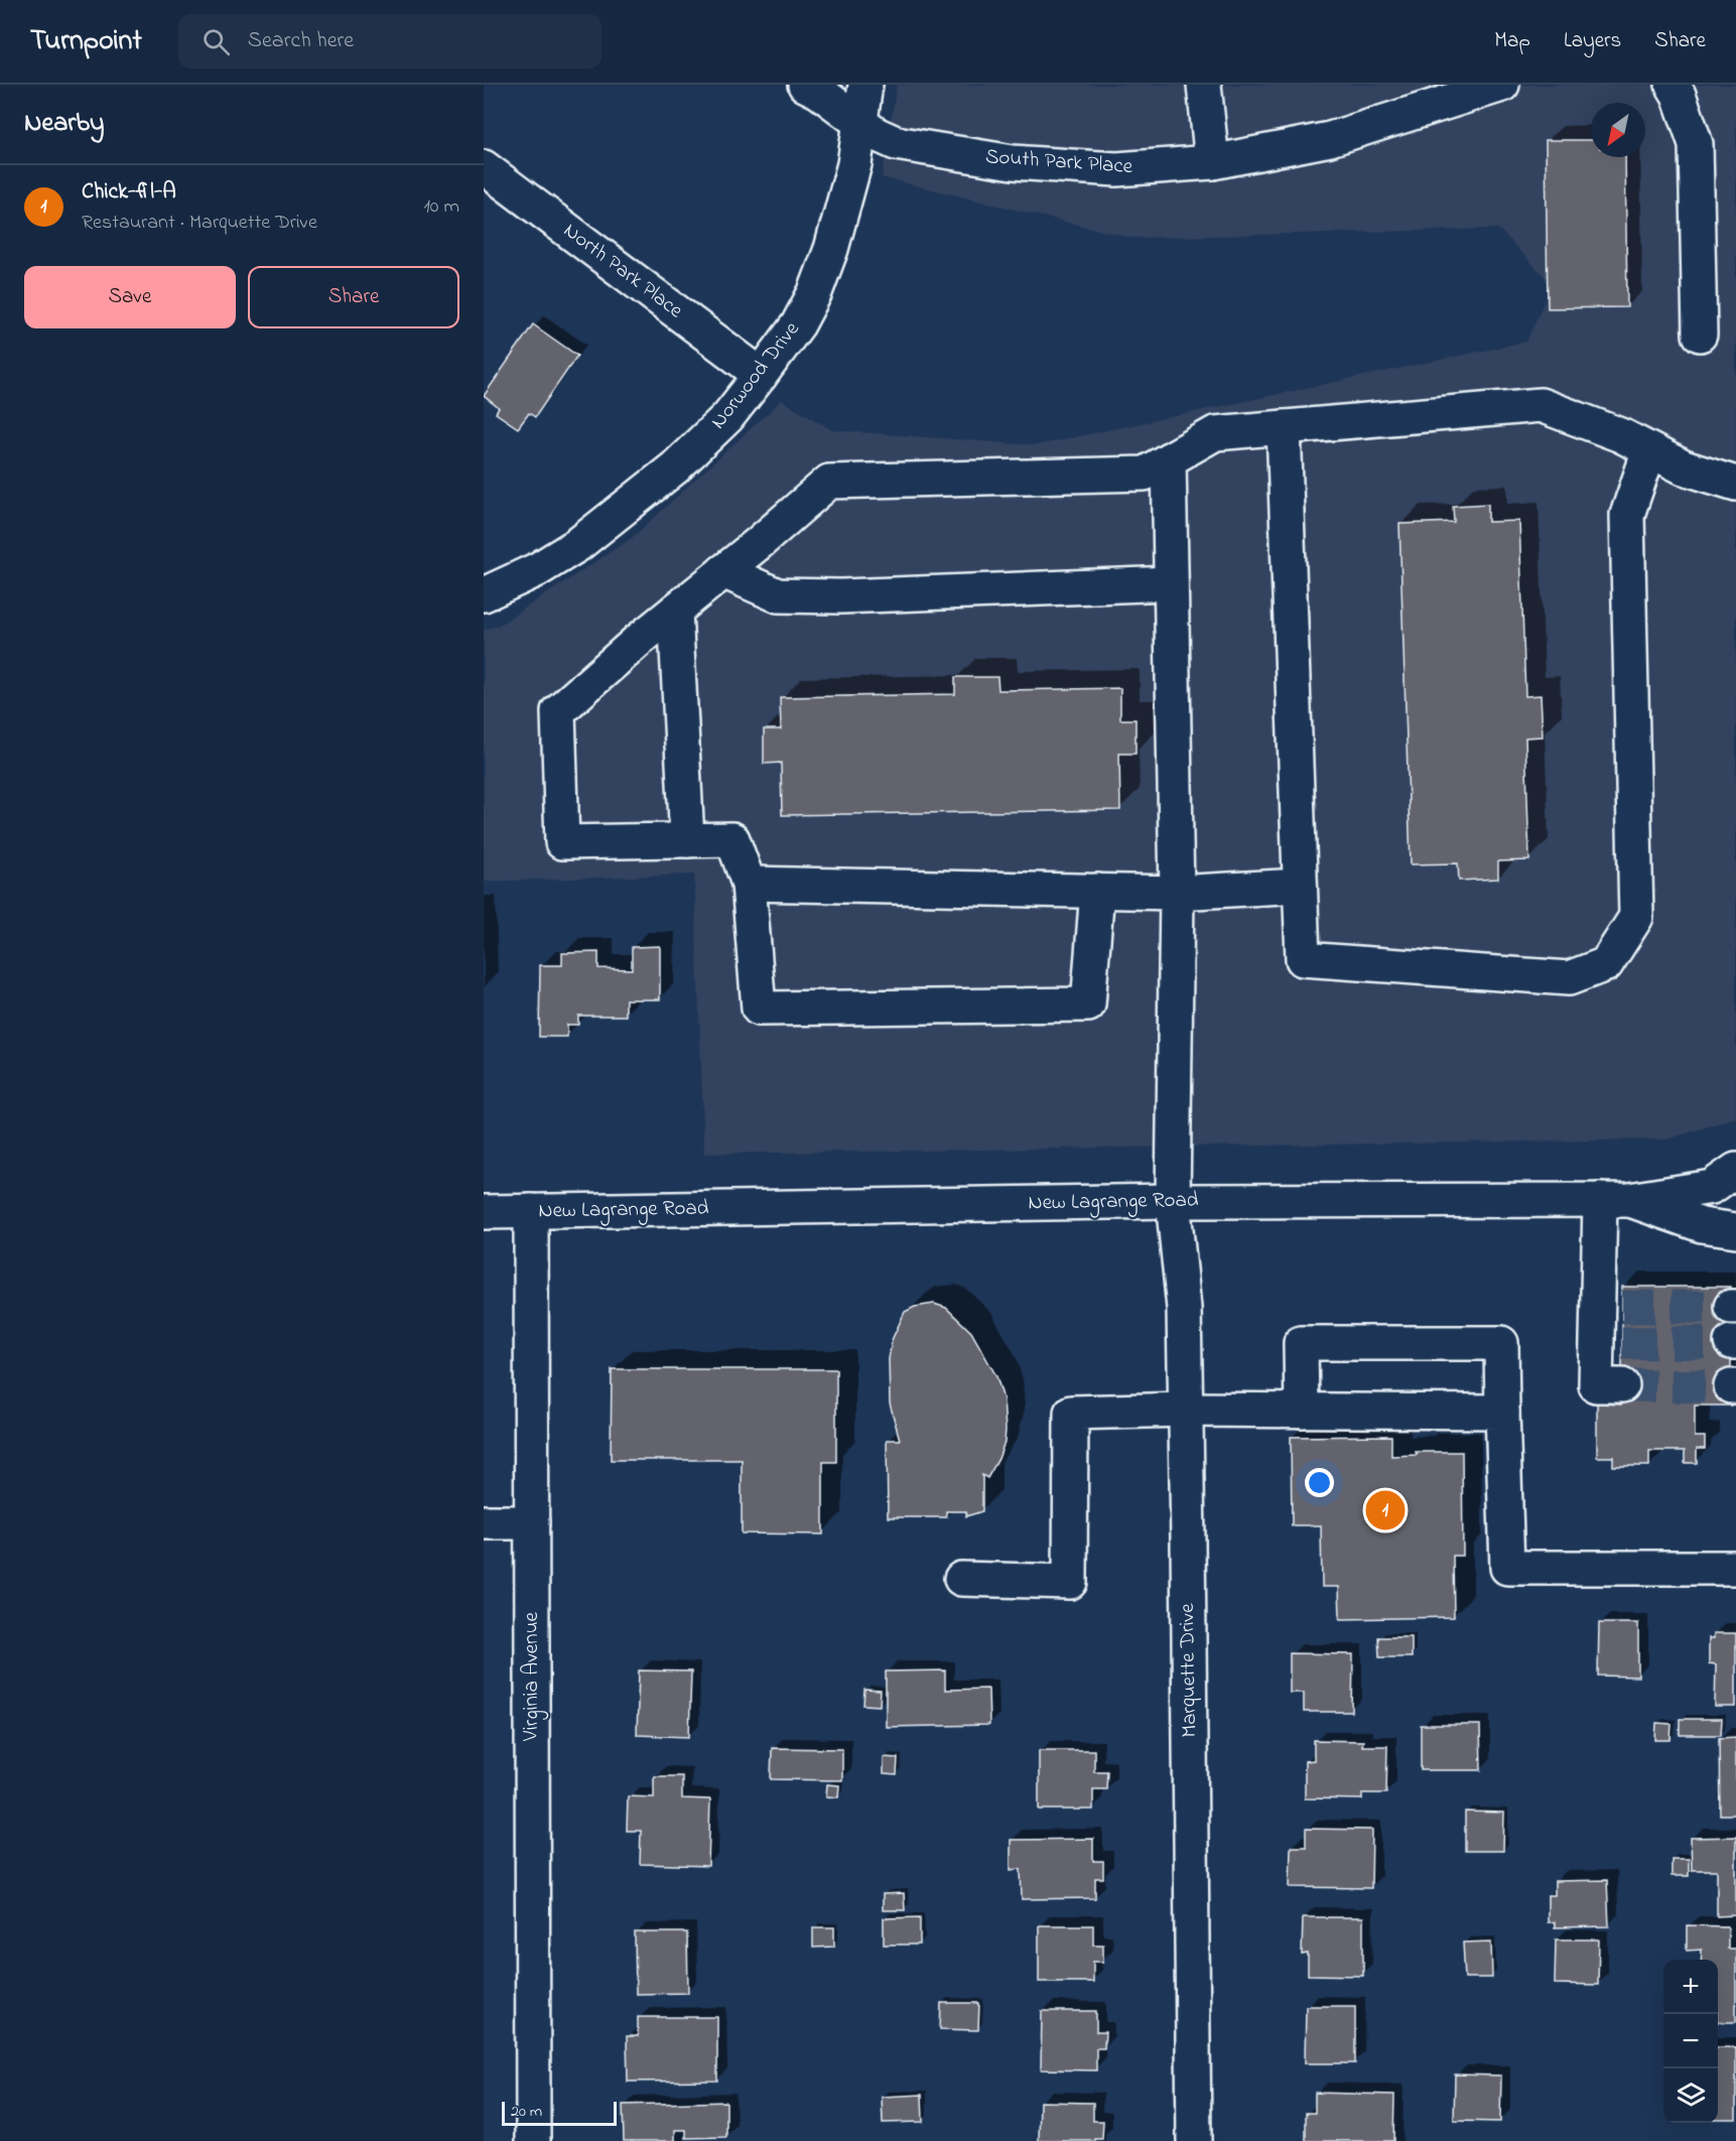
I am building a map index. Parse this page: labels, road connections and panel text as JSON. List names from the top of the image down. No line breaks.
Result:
{"streets":{"street":["South Park Place","North Park Place","Norwood Drive","New Lagrange Road","Marquette Drive","Virginia Avenue"]},"crossings":[["South Park Place","Norwood Drive"],["North Park Place","Norwood Drive"],["New Lagrange Road","Marquette Drive"],["New Lagrange Road","Virginia Avenue"]],"scale_bar":"20 m","north":"bottom left","page":{"header":"Turnpoint","search":"Search here","nav":["Map","Layers","Share"],"heading":"Nearby","list":[{"mark":"1","name":"Chick-fil-A","note":"Restaurant · Marquette Drive","value":"10 m"}],"buttons":["Save","Share"],"pins":"1","map_buttons":["+","−"],"scale":"20 m"}}
